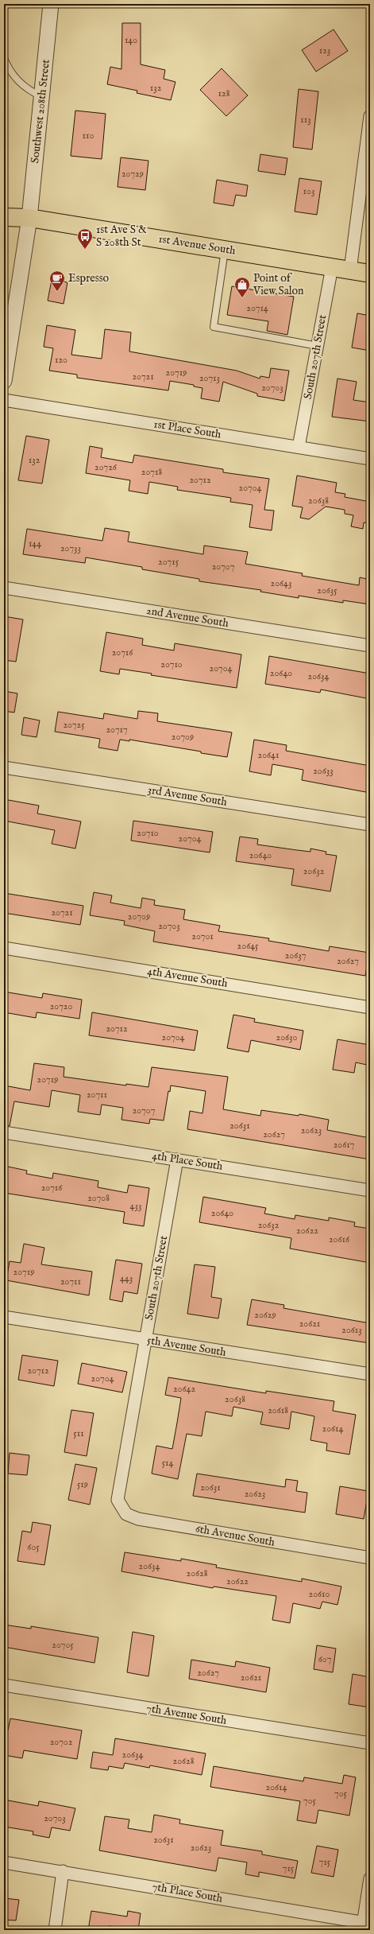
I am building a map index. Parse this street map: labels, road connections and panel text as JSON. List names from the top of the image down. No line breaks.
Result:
{"streets":{"main road":["1st Avenue South"],"street":["Southwest 208th Street","South 207th Street","1st Place South","2nd Avenue South","3rd Avenue South","4th Avenue South","4th Place South","5th Avenue South","6th Avenue South","7th Avenue South","7th Place South"]},"crossings":[["Southwest 208th Street","1st Avenue South"],["1st Avenue South","South 207th Street"],["South 207th Street","1st Place South"],["South 207th Street","4th Place South"],["South 207th Street","5th Avenue South"],["South 207th Street","6th Avenue South"]],"places":{"bus stop":["1st Ave S & S 208th St"],"cafe":["Espresso"],"shop":["Point of View Salon"]},"house_numbers":["140","123","132","128","113","110","20729","103","20714","120","20719","20721","20713","20703","132","20726","20718","20712","20704","20638","144","20733","20715","20707","20643","20635","20716","20710","20704","20640","20634","20725","20717","20709","20641","20633","20710","20704","20640","20632","20721","20709","20703","20701","20645","20637","20627","20720","20712","20704","20630","20719","20711","20707","20631","20623","20627","20617","20716","20708","433","20640","20632","20622","20616","20719","443","20711","20629","20621","20613","20712","20704","20642","20638","20618","20614","511","514","519","20631","20623","605","20634","20628","20622","20610","20705","607","20627","20621","20702","20634","20628","20614","705","705","20703","20631","20623","715","715"]}
